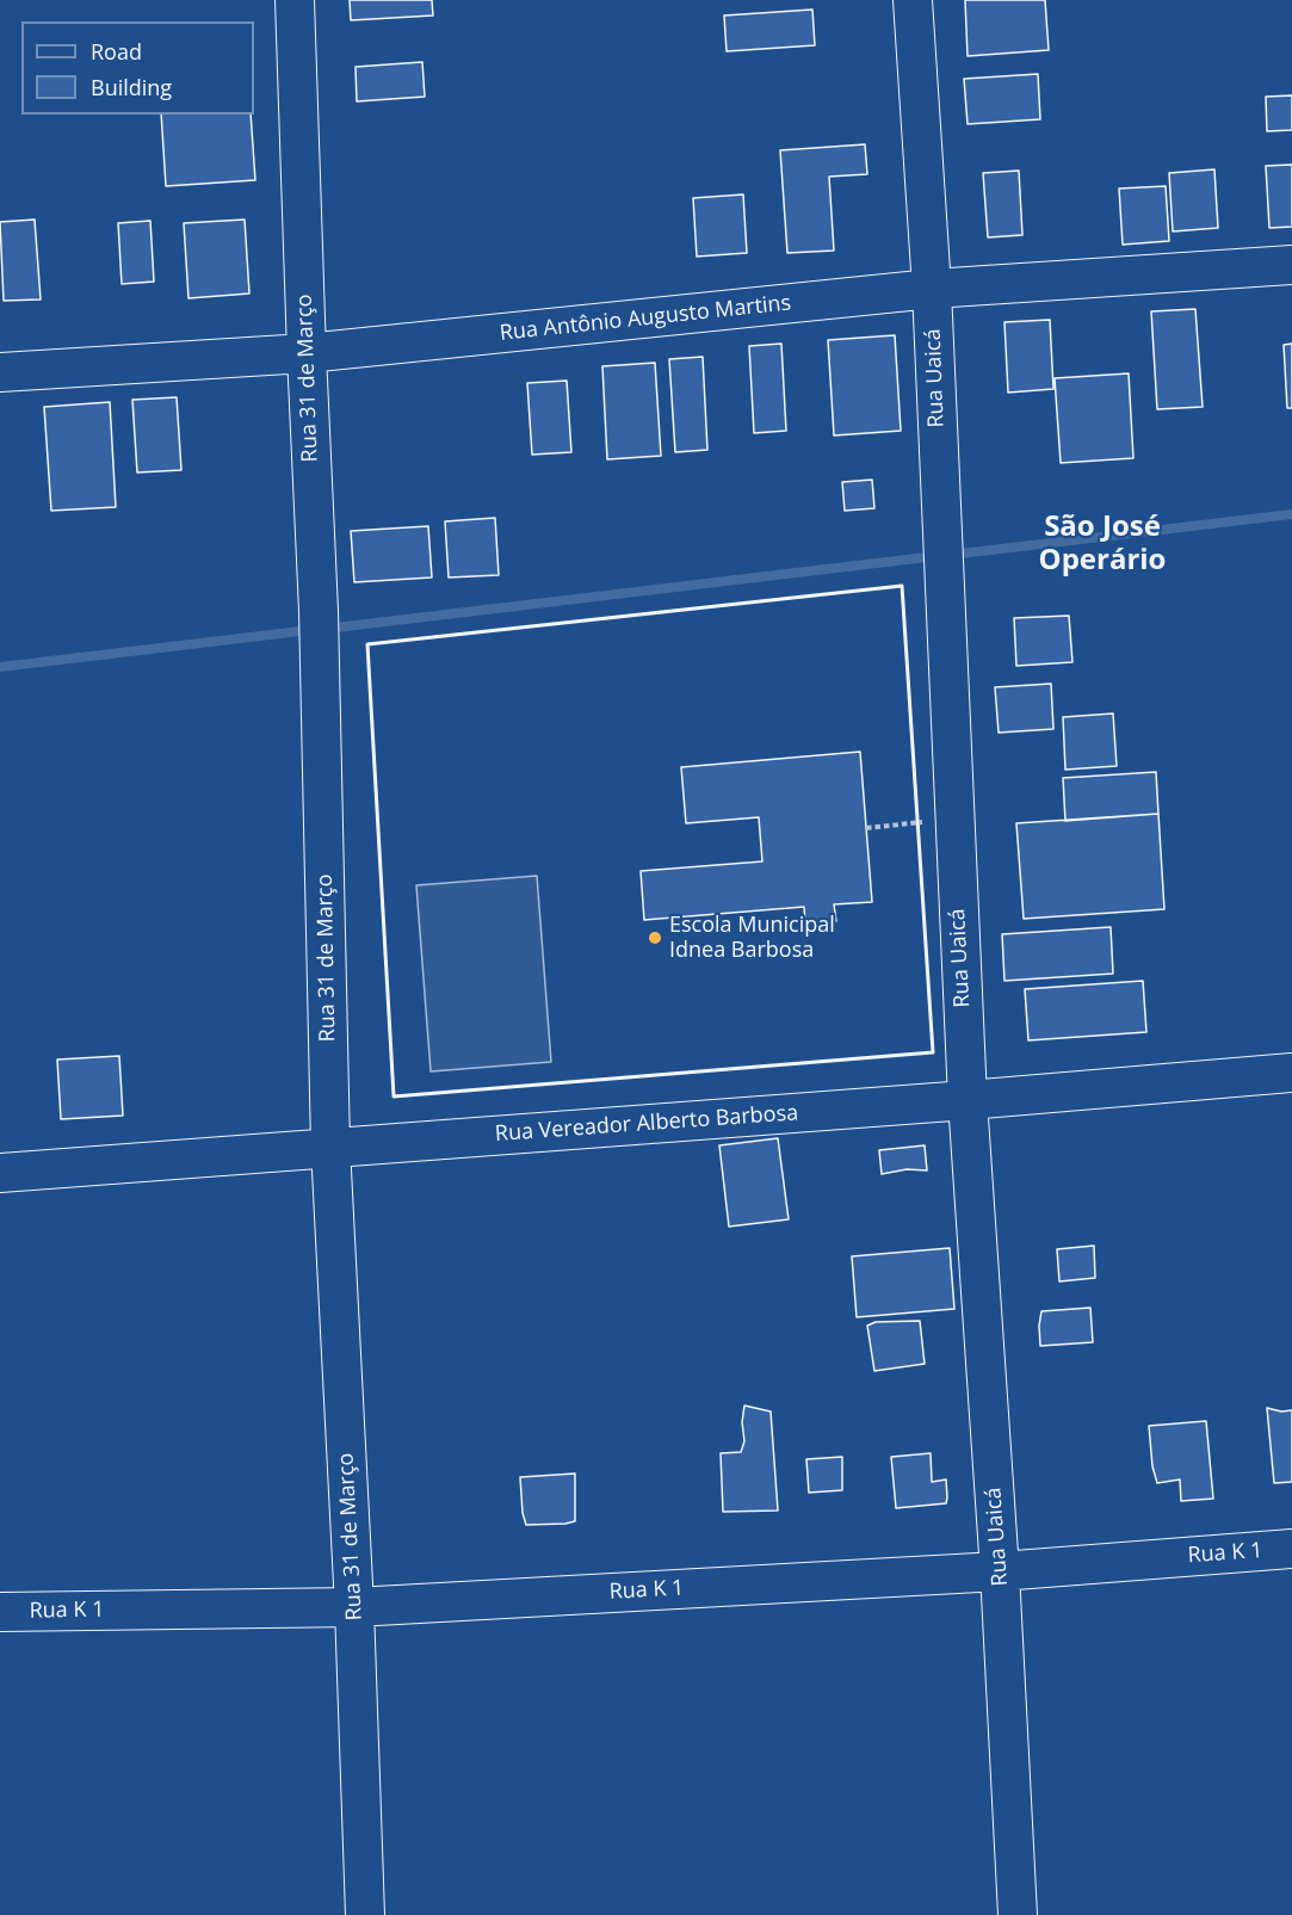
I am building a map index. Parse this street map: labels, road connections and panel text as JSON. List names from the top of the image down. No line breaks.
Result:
{"streets":{"street":["Rua Antônio Augusto Martins","Rua 31 de Março","Rua Uaicá","Rua Vereador Alberto Barbosa","Rua K 1"]},"crossings":[["Rua Antônio Augusto Martins","Rua 31 de Março"],["Rua Antônio Augusto Martins","Rua Uaicá"],["Rua 31 de Março","Rua Vereador Alberto Barbosa"],["Rua 31 de Março","Rua K 1"],["Rua Uaicá","Rua Vereador Alberto Barbosa"],["Rua Uaicá","Rua K 1"]],"districts":["São José Operário"],"places":["Escola Municipal Idnea Barbosa"],"legend":["Road","Building"]}
